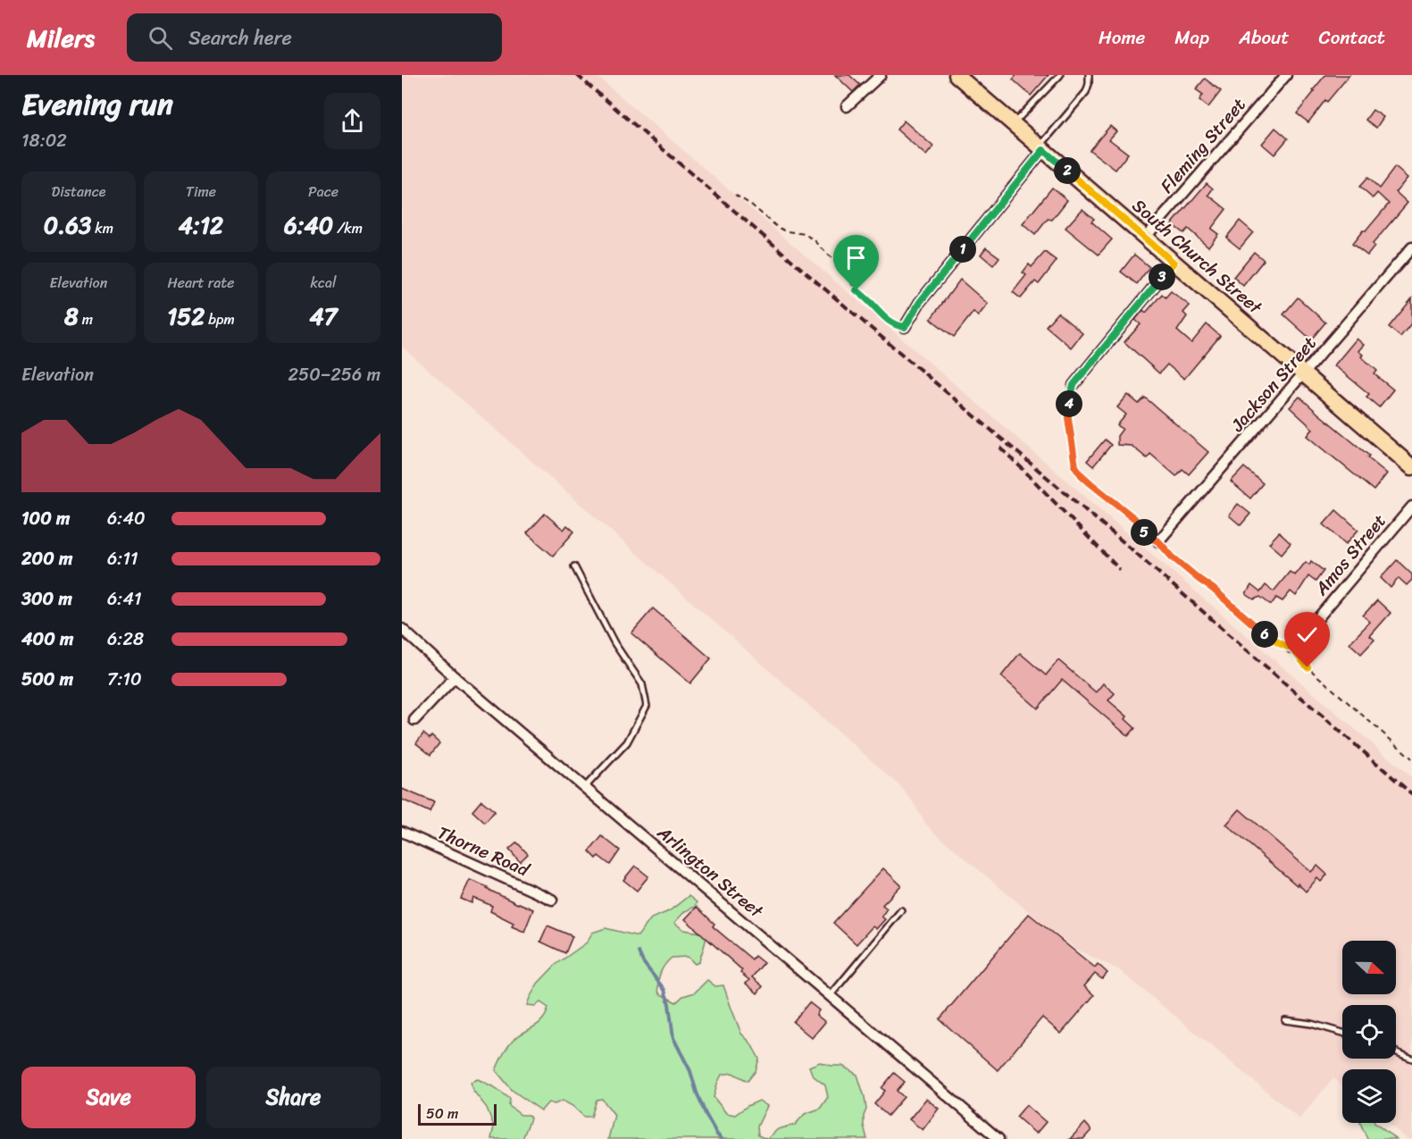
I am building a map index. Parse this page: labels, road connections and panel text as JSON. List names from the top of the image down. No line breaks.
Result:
{"streets":{"main road":["South Church Street"],"street":["Fleming Street","Jackson Street","Amos Street","Thorne Road","Arlington Street"]},"crossings":[["Fleming Street","South Church Street"],["South Church Street","Jackson Street"]],"scale_bar":"50 m","north":"right","page":{"header":"Milers","search":"Search here","nav":["Home","Map","About","Contact"],"heading":["Evening run","18:02"],"pins":["2","1","3","4","5","6"],"stats":[["Distance","0.63 km"],["Time","4:12"],["Pace","6:40 /km"],["Elevation","8 m"],["Heart rate","152 bpm"],["kcal","47"]],"chart":["Elevation","250–256 m"],"list":[{"name":"100 m","note":"6:40"},{"name":"200 m","note":"6:11"},{"name":"300 m","note":"6:41"},{"name":"400 m","note":"6:28"},{"name":"500 m","note":"7:10"}],"buttons":["Save","Share"],"scale":"50 m"}}
